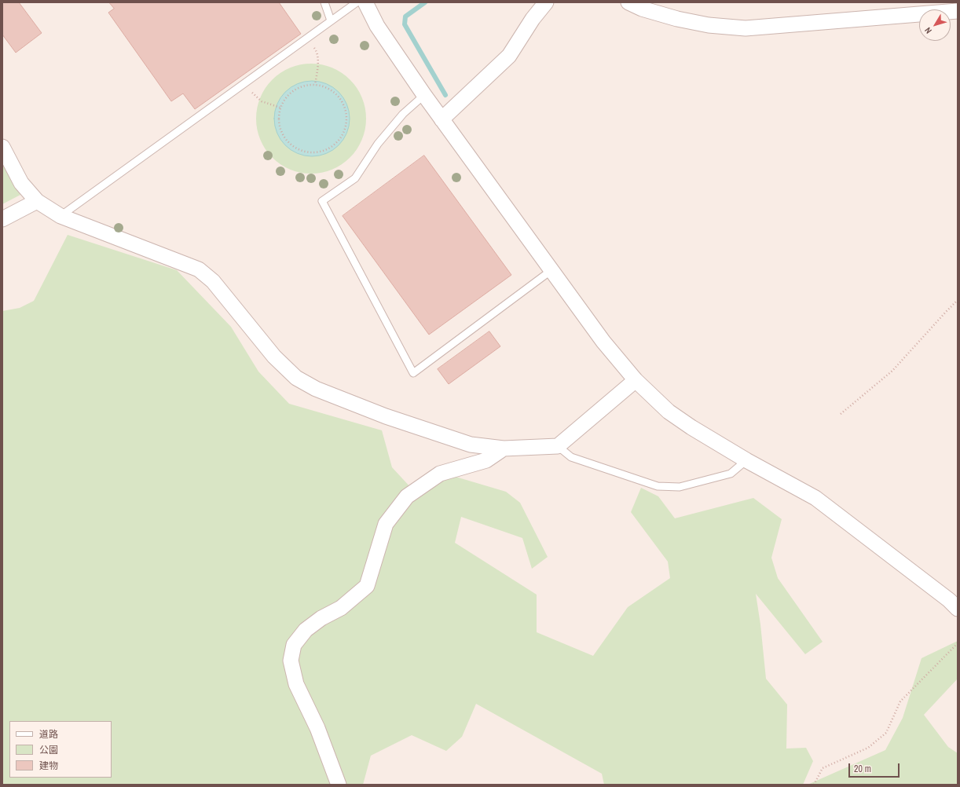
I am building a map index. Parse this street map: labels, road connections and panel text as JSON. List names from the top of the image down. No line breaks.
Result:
{"legend":["道路","公園","建物"],"scale_bar":"20 m","north":"bottom left"}
